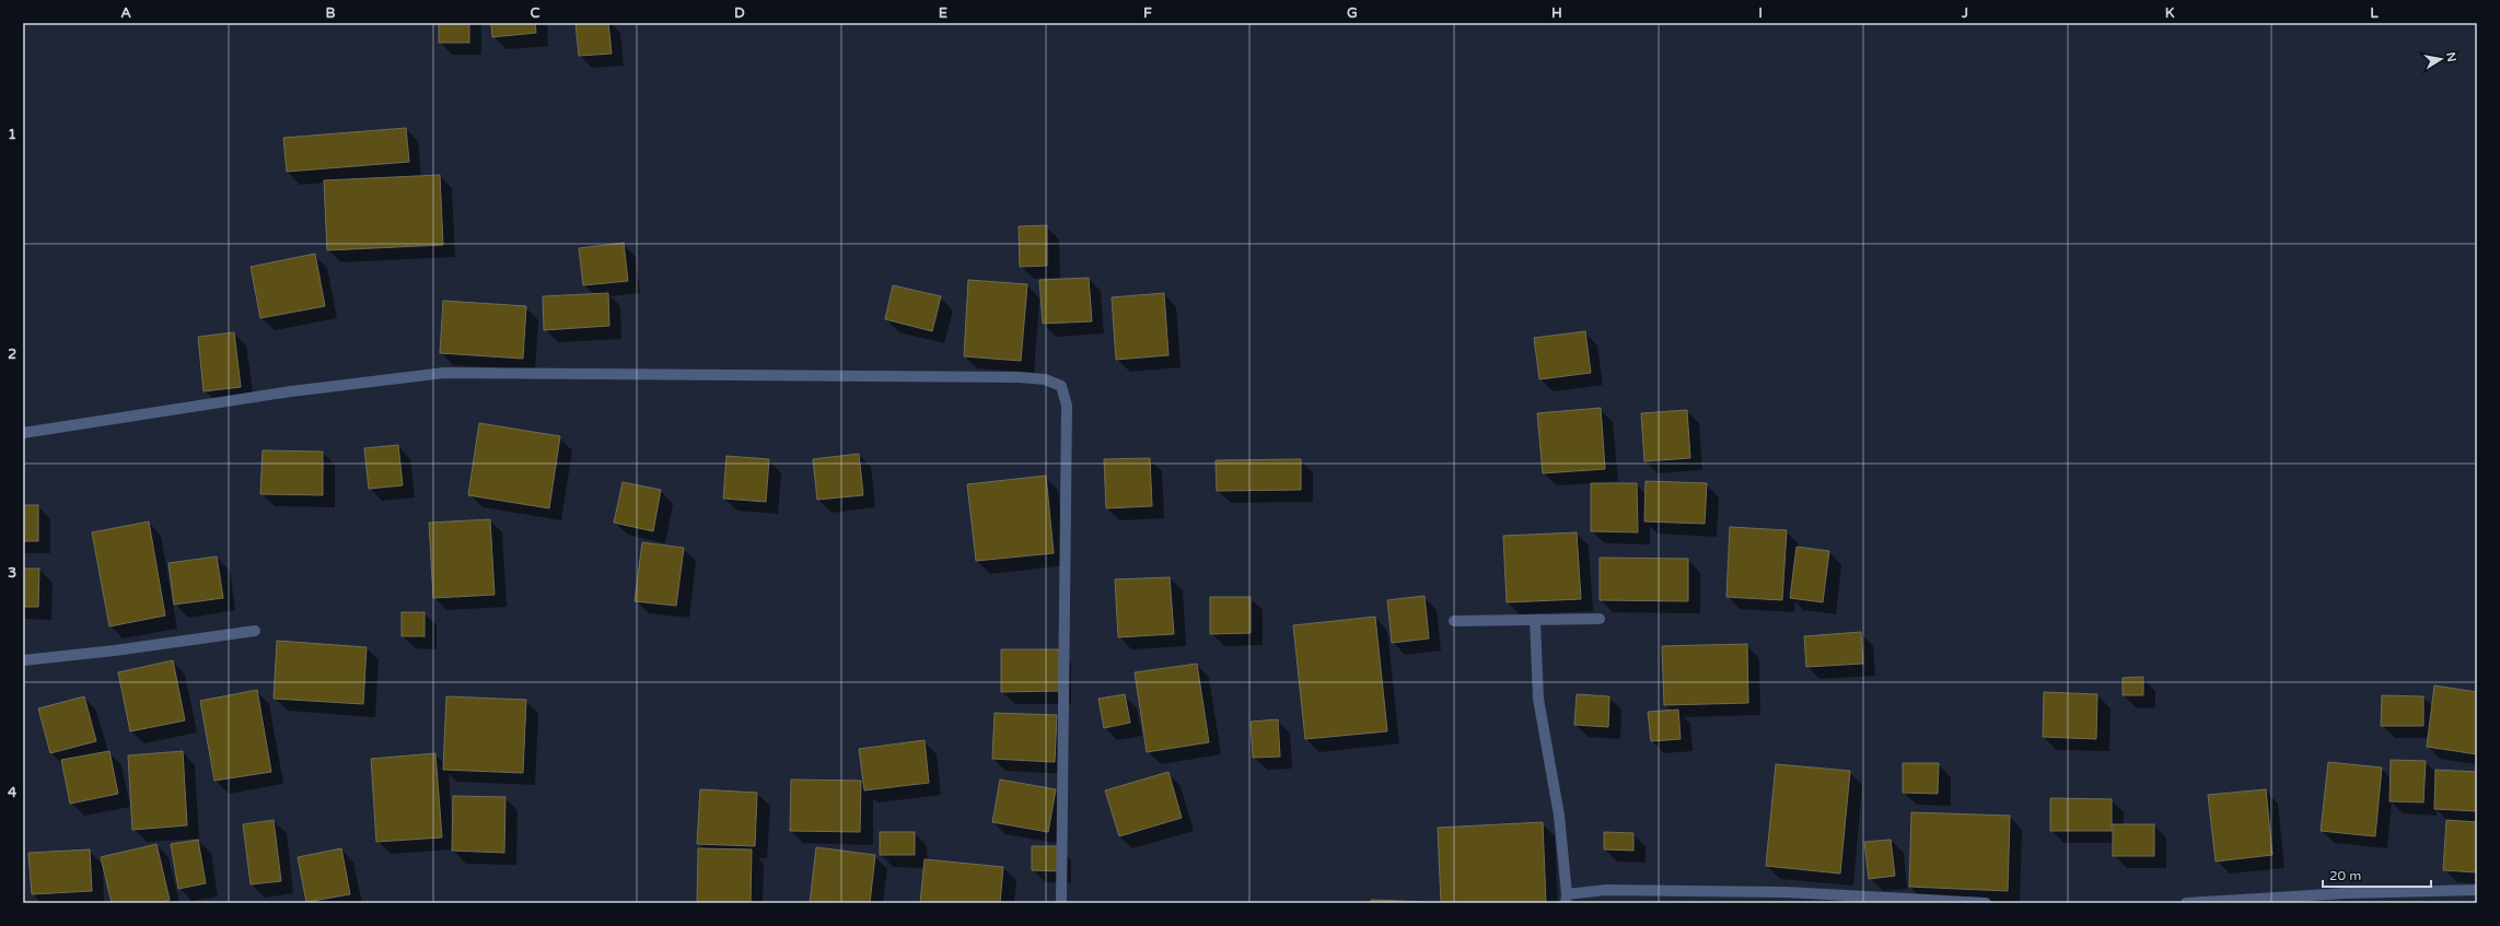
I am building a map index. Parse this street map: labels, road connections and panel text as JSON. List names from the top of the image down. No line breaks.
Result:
{"scale_bar":"20 m","north":"right","grid":{"columns":["A","B","C","D","E","F","G","H","I","J","K","L"],"rows":["1","2","3","4"]}}
